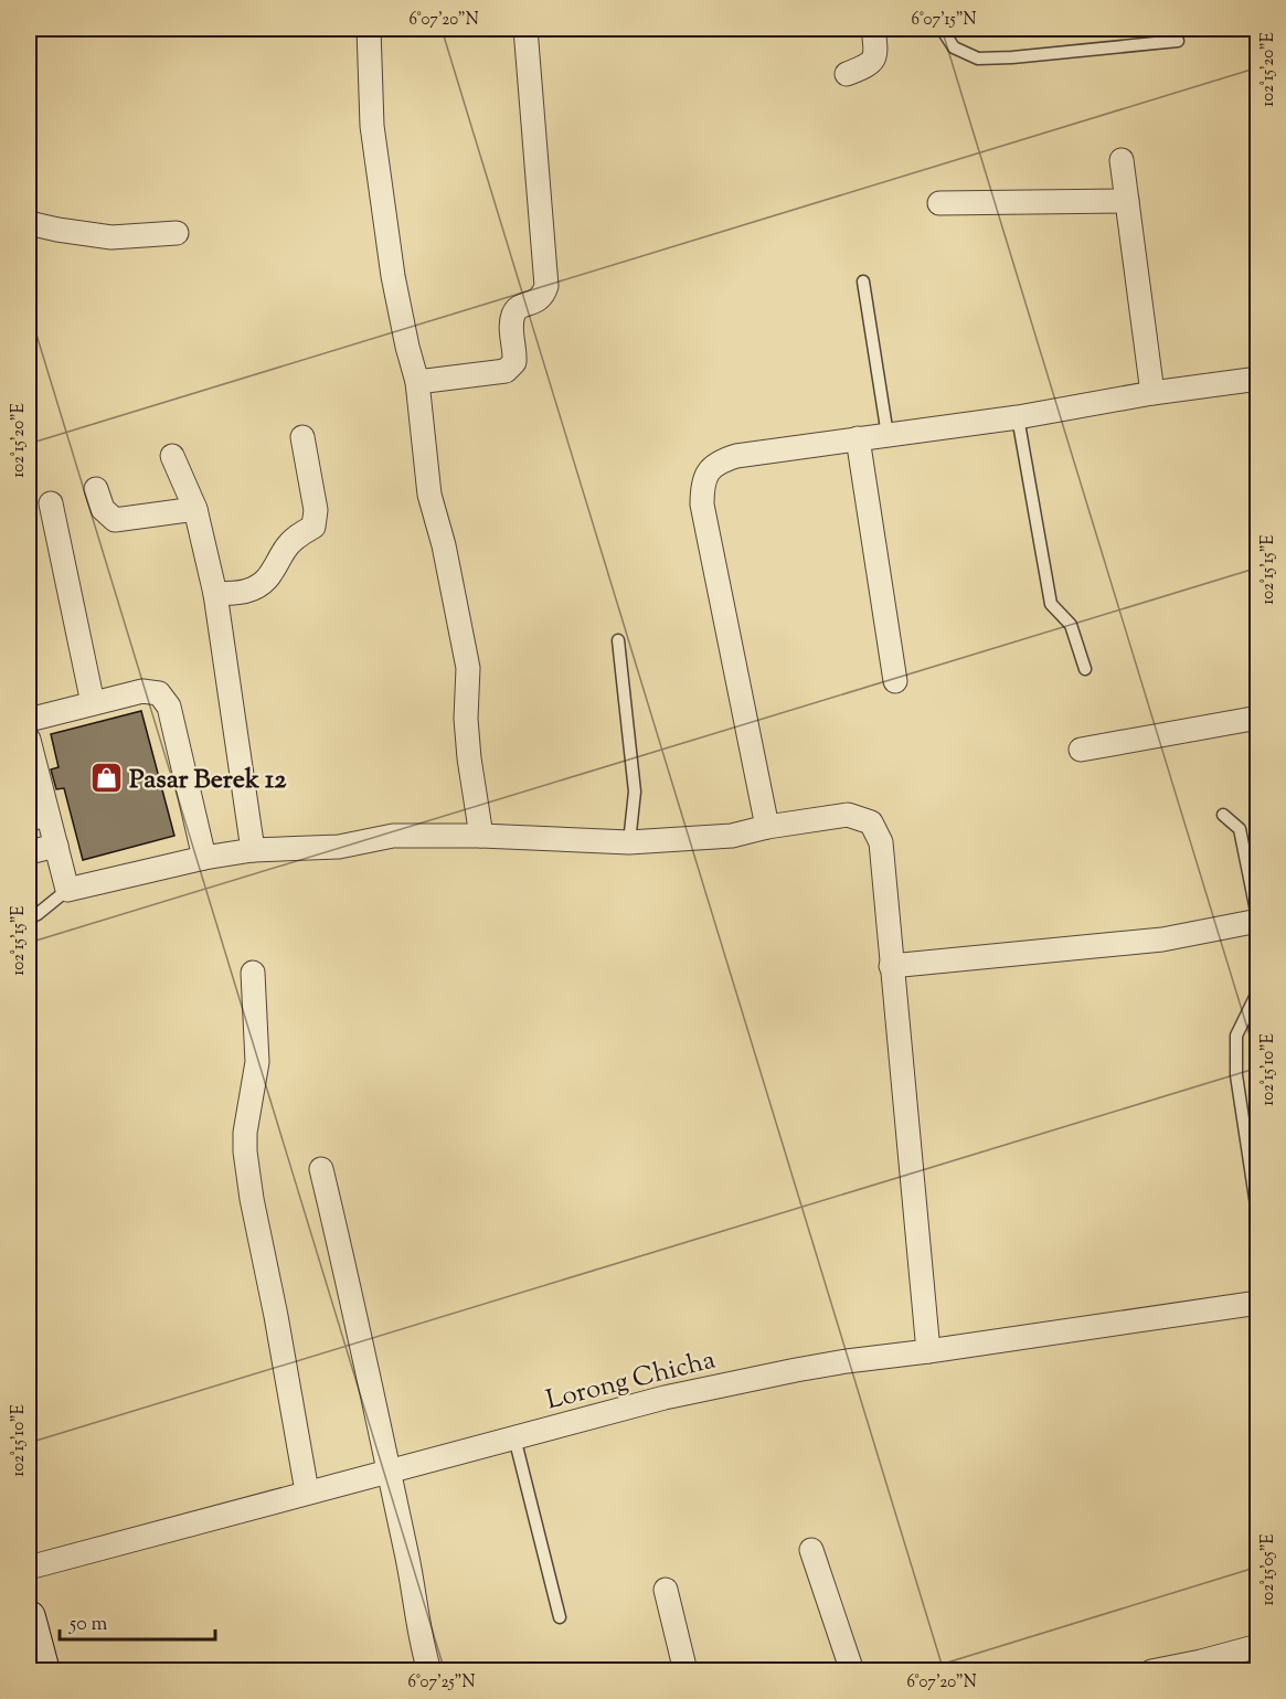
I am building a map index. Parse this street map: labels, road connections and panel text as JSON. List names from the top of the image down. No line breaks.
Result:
{"streets":{"street":["Lorong Chicha"]},"places":{"shop":["Pasar Berek 12"]},"scale_bar":"50 m","coordinates":["6°07'20\"N","6°07'15\"N","102°15'20\"E","102°15'15\"E","102°15'10\"E","102°15'05\"E","6°07'25\"N"]}
